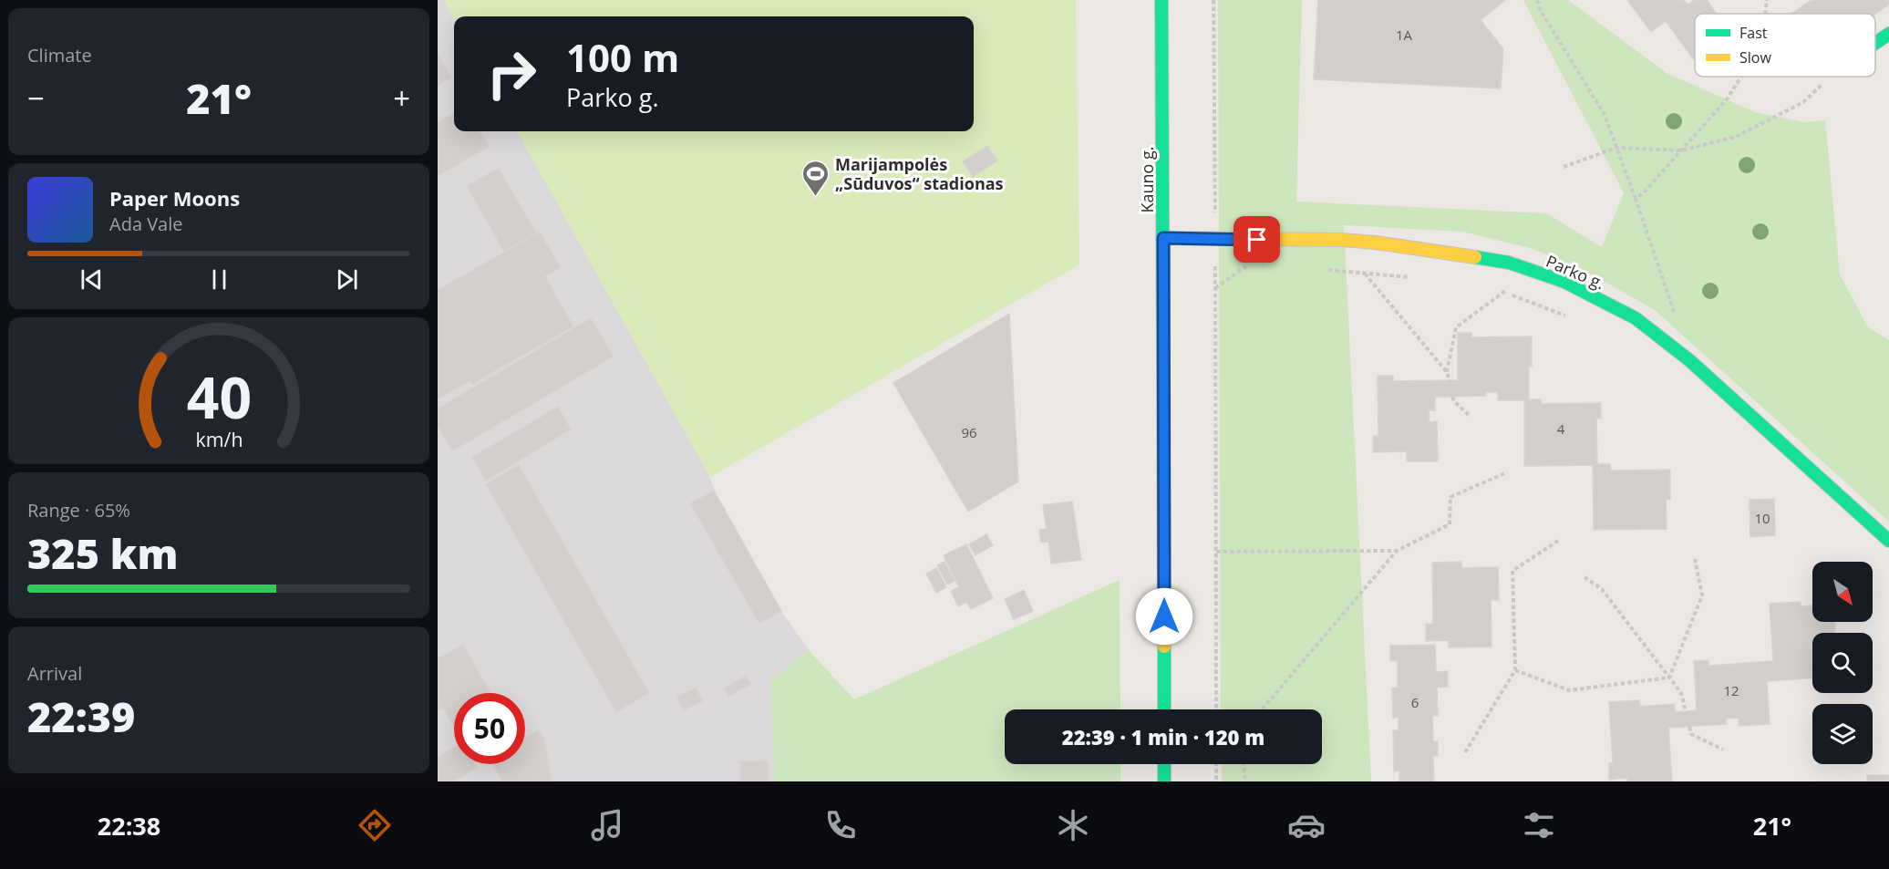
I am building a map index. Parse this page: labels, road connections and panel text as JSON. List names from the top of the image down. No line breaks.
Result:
{"streets":{"street":["Kauno g.","Parko g."]},"crossings":[["Kauno g.","Parko g."]],"places":{"sports":["Marijampolės „Sūduvos“ stadionas"]},"house_numbers":["1A","4","96","10","12","6"],"legend":["Fast","Slow"],"north":"bottom right","page":{"tile":["Climate",["Range · 65%","325 km"],["Arrival","22:39"]],"turn":["100 m","Parko g."],"heat":["−","21°","+"],"song":["Paper Moons","Ada Vale"],"limit":"50","trip":"22:39 · 1 min · 120 m","tabs":["22:38","21°"],"gauge":["40","km/h"]}}
